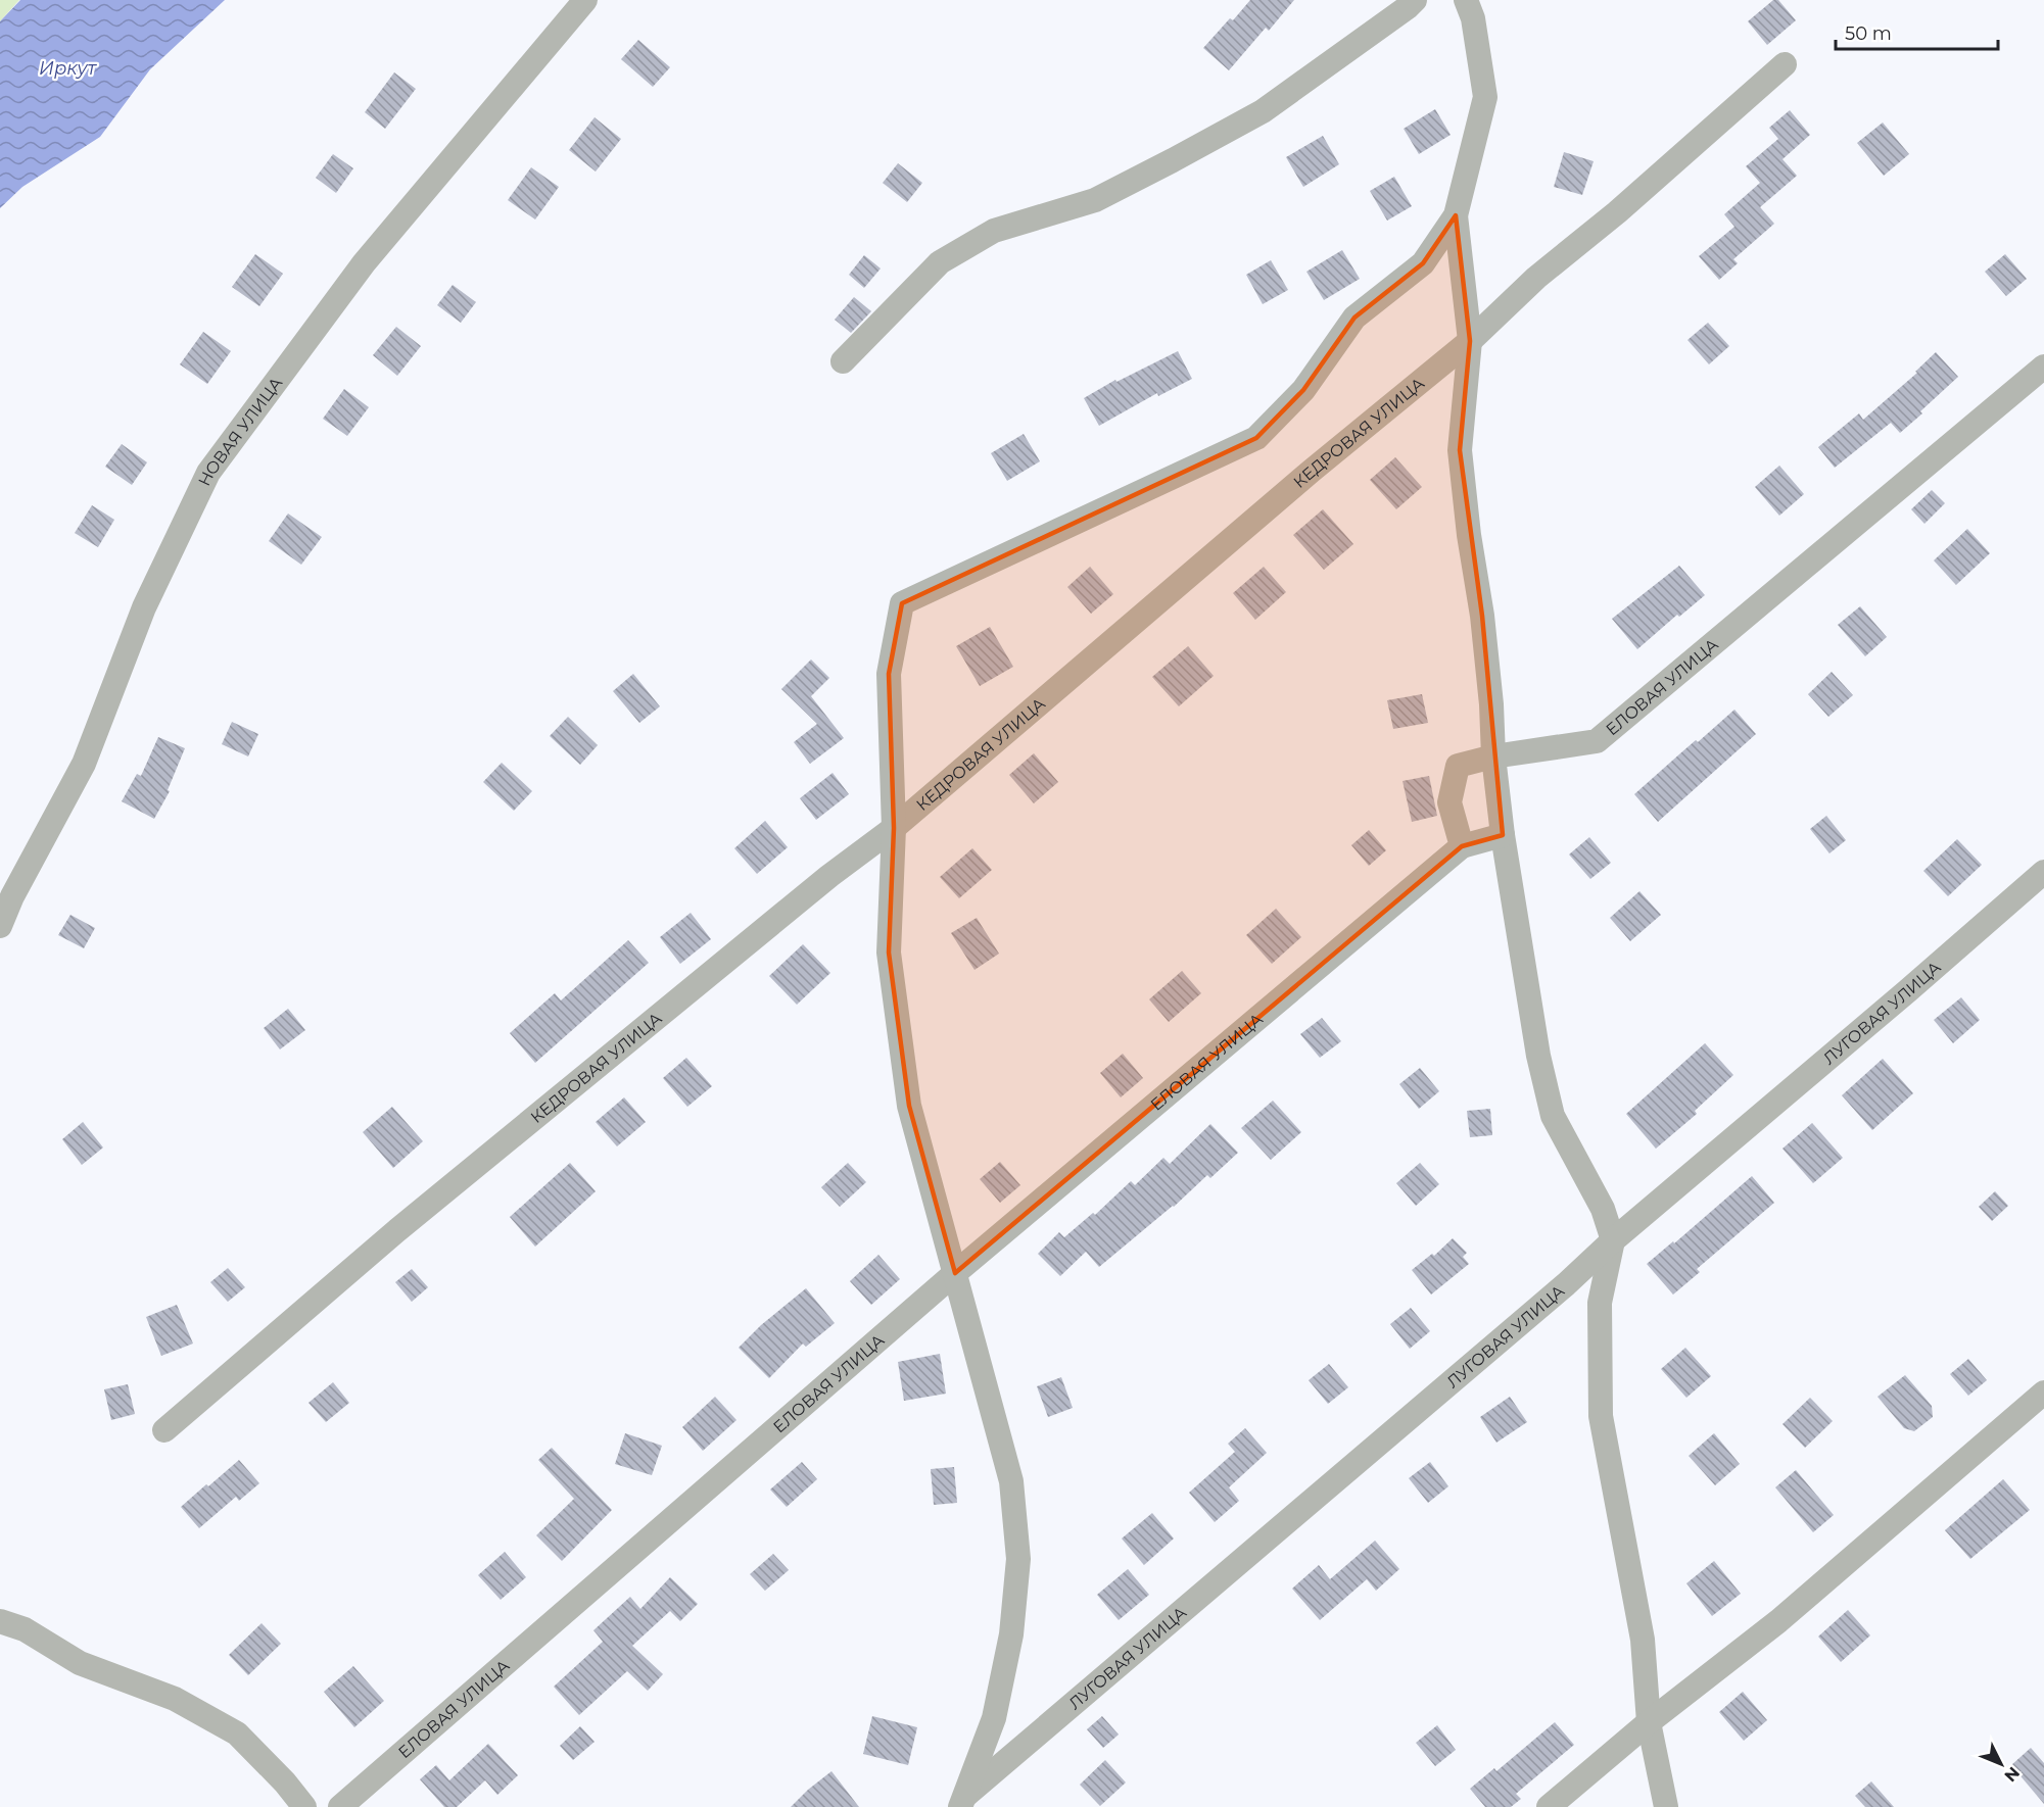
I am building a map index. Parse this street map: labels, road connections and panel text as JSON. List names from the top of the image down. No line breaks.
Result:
{"streets":{"street":["НОВАЯ УЛИЦА","КЕДРОВАЯ УЛИЦА","ЕЛОВАЯ УЛИЦА","ЛУГОВАЯ УЛИЦА"]},"water":["Иркут"],"scale_bar":"50 m","north":"bottom right"}
